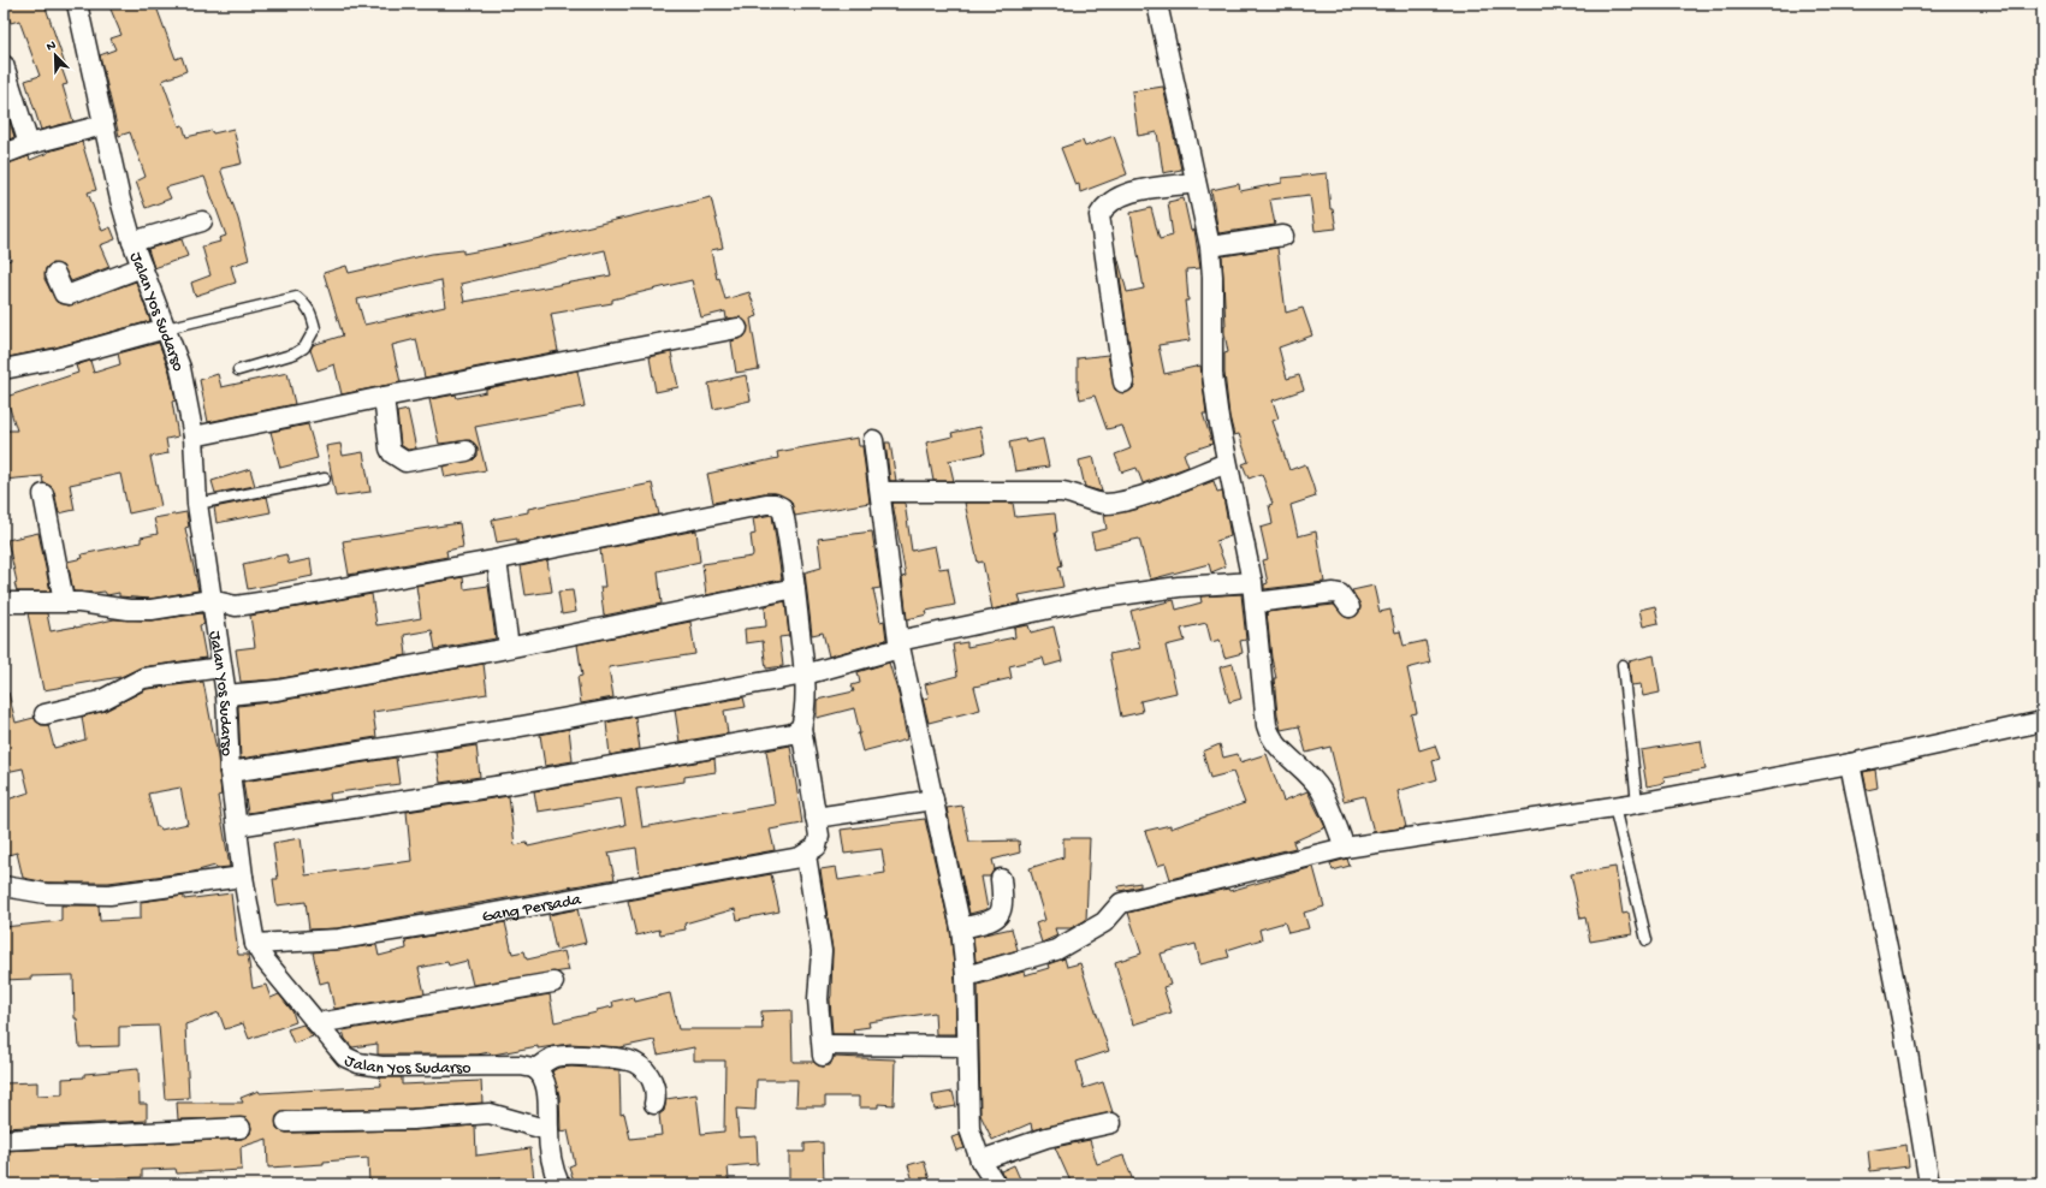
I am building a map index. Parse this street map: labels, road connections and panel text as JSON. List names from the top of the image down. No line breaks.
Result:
{"streets":{"street":["Jalan Yos Sudarso","Gang Persada"]},"crossings":[["Jalan Yos Sudarso","Gang Persada"]],"north":"top left"}
